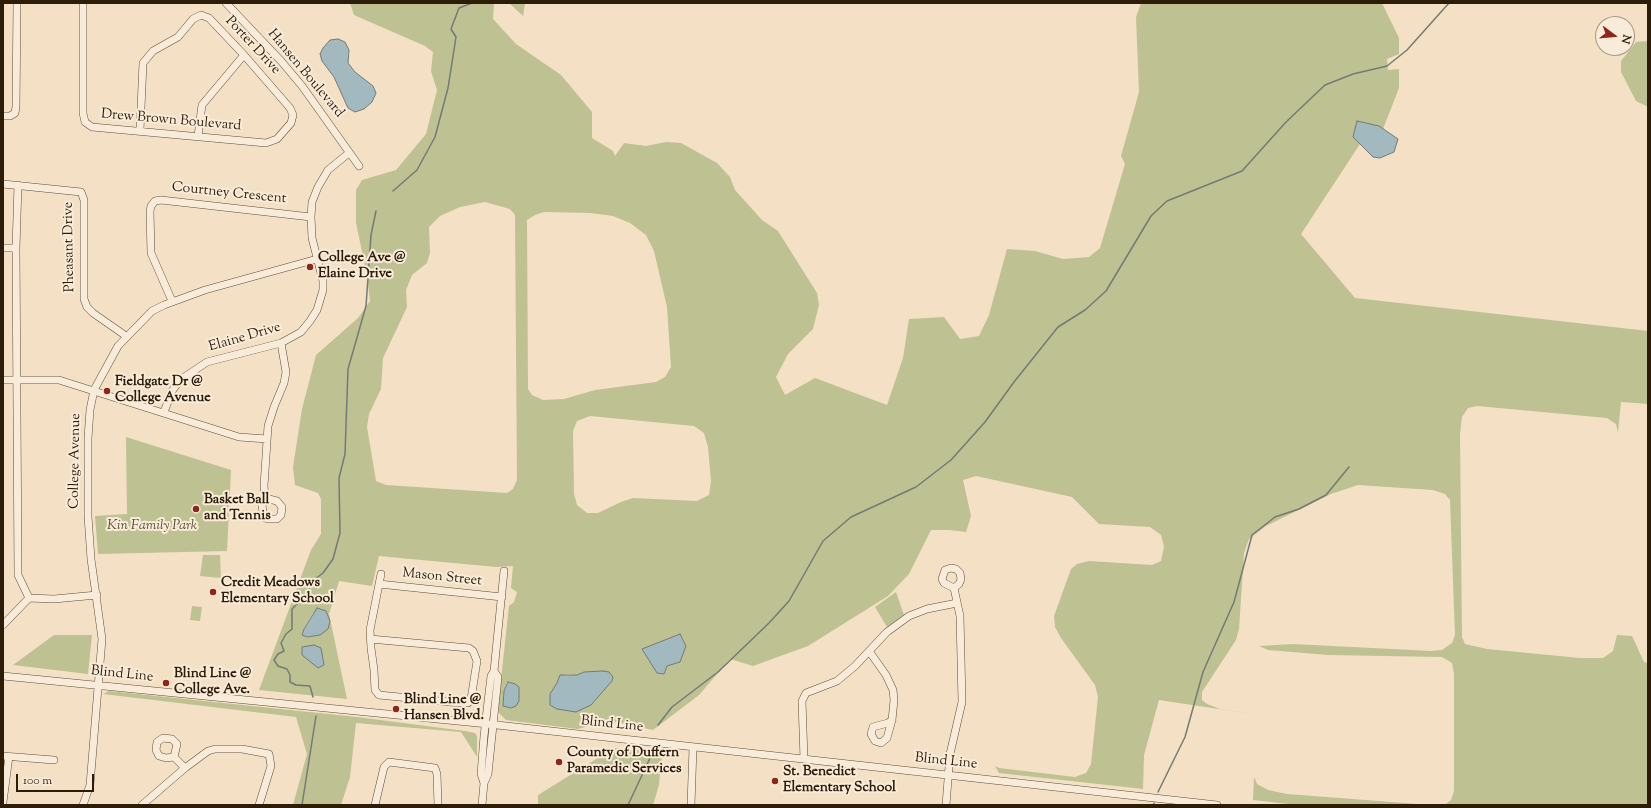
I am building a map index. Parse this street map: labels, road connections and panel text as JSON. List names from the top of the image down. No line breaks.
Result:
{"streets":{"street":["Porter Drive","Hansen Boulevard","Drew Brown Boulevard","Courtney Crescent","Pheasant Drive","Elaine Drive","College Avenue","Mason Street","Blind Line"]},"crossings":[["Porter Drive","Drew Brown Boulevard"],["Courtney Crescent","College Avenue"],["Pheasant Drive","College Avenue"],["Elaine Drive","College Avenue"],["College Avenue","Blind Line"]],"parks":["Kin Family Park"],"places":["College Ave @ Elaine Drive","Fieldgate Dr @ College Avenue","Basket Ball and Tennis","Credit Meadows Elementary School","Blind Line @ College Ave.","Blind Line @ Hansen Blvd.","County of Duffern Paramedic Services","St. Benedict Elementary School"],"scale_bar":"100 m","north":"right"}
